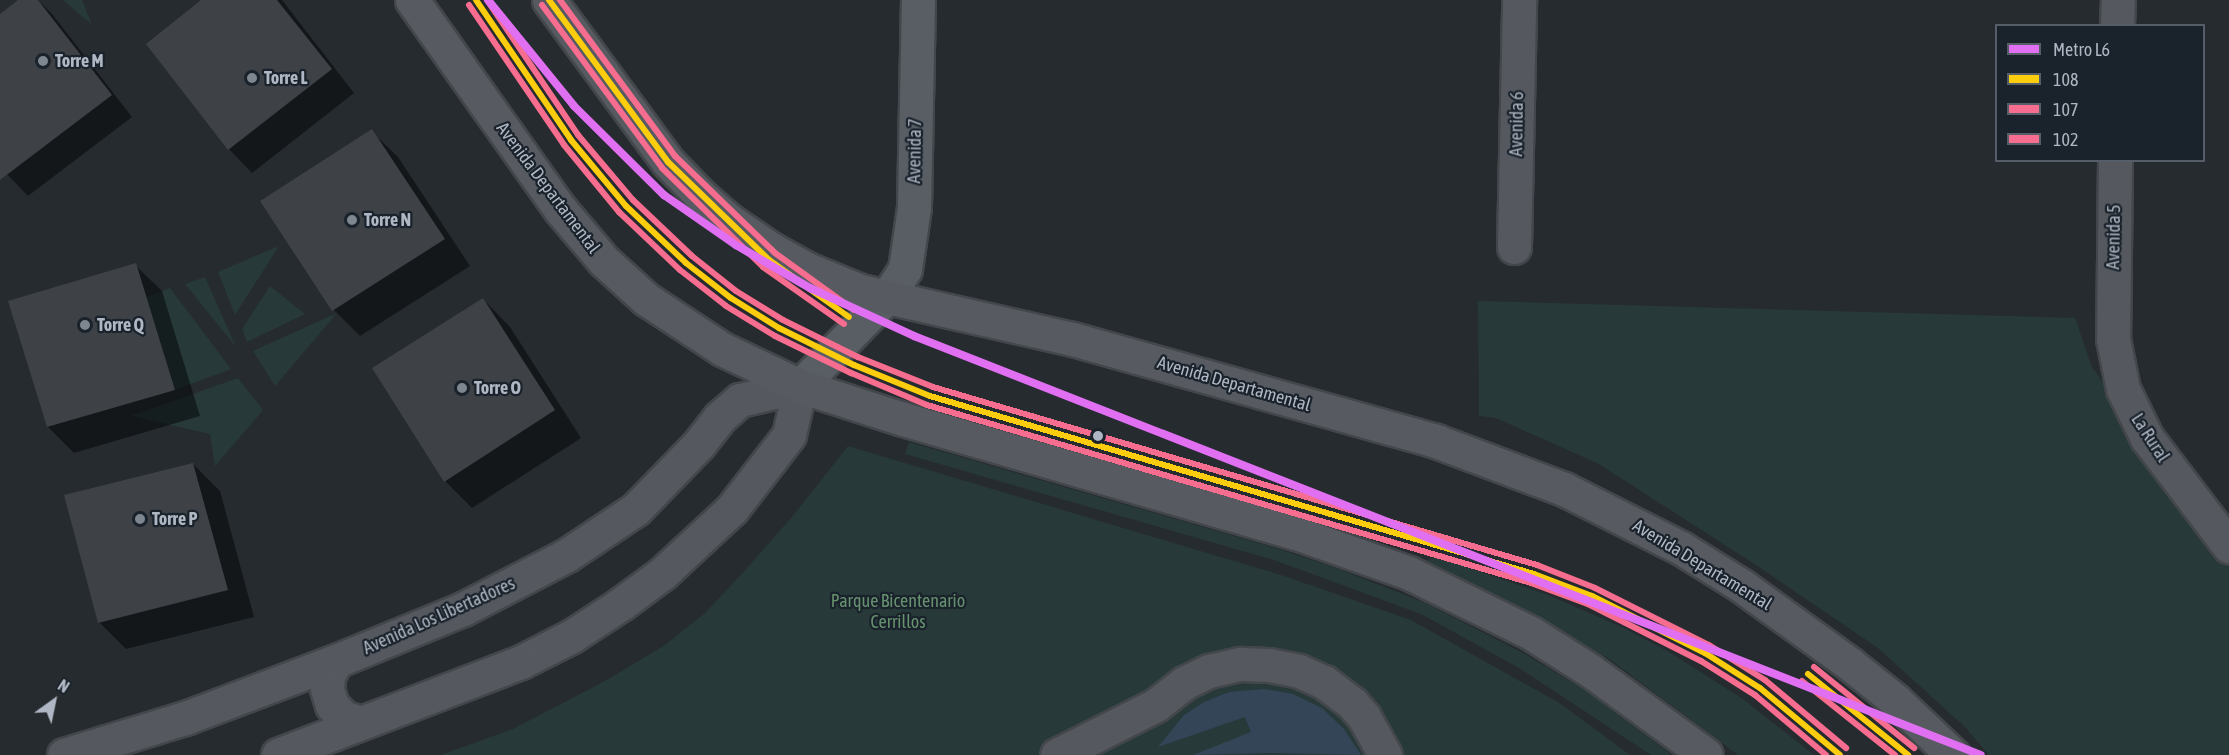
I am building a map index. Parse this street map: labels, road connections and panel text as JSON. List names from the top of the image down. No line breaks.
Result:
{"streets":{"main road":["Avenida Departamental"],"street":["Avenida 6","Avenida 7","Avenida 5","La Rural","Avenida Los Libertadores"]},"crossings":[["Avenida 7","Avenida Departamental"],["Avenida Departamental","Avenida Los Libertadores"],["Avenida 5","La Rural"]],"parks":["Parque Bicentenario Cerrillos"],"places":["Torre M","Torre L","Torre N","Torre Q","Torre O","Torre P"],"lines":["metro line L6","transit line 108","transit line 102","transit line 107"],"legend":["Metro L6","108","107","102"],"north":"top right"}
